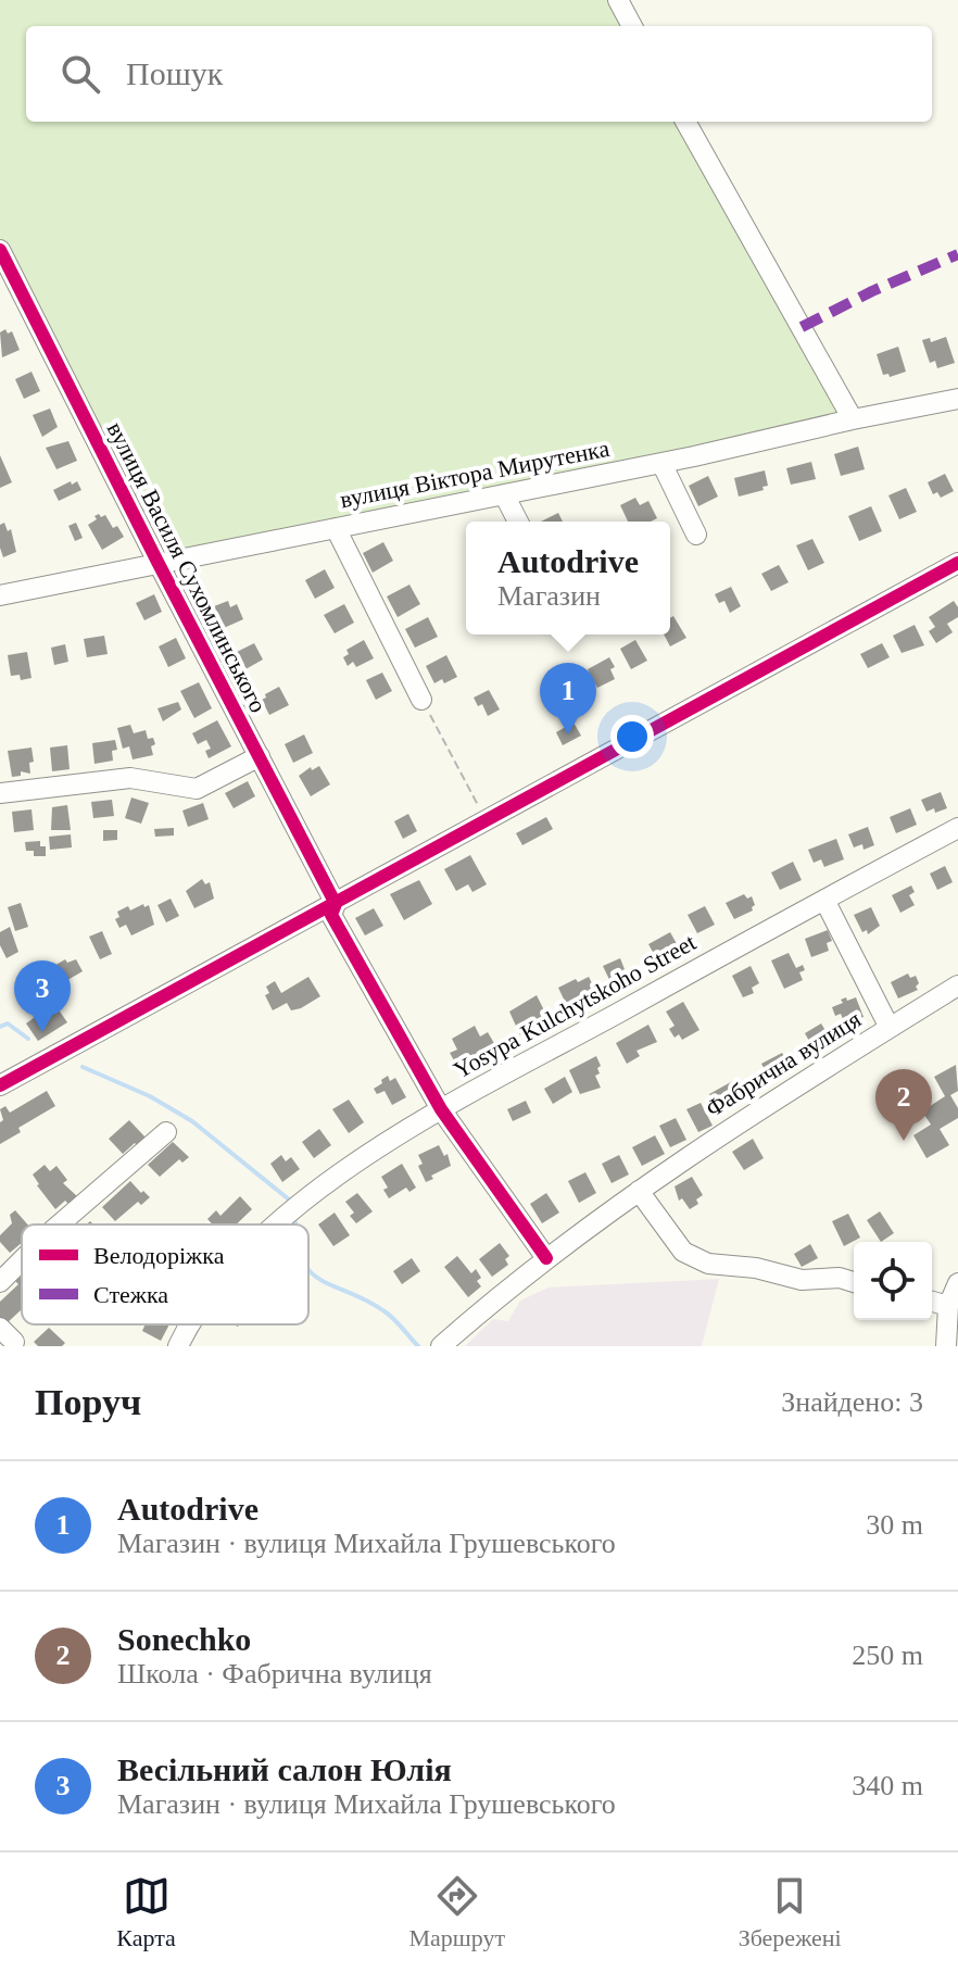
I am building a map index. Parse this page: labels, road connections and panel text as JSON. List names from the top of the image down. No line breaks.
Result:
{"streets":{"street":["вулиця Віктора Мирутенка","вулиця Василя Сухомлинського","Yosypa Kulchytskoho Street","Фабрична вулиця"]},"crossings":[["вулиця Віктора Мирутенка","вулиця Василя Сухомлинського"],["вулиця Василя Сухомлинського","Yosypa Kulchytskoho Street"]],"legend":["Велодоріжка","Стежка"],"page":{"search":"Пошук","popup":["Autodrive","Магазин"],"pins":["1","3","2"],"heading":["Поруч","Знайдено: 3"],"list":[{"mark":"1","name":"Autodrive","note":"Магазин · вулиця Михайла Грушевського","value":"30 m"},{"mark":"2","name":"Sonechko","note":"Школа · Фабрична вулиця","value":"250 m"},{"mark":"3","name":"Весільний салон Юлія","note":"Магазин · вулиця Михайла Грушевського","value":"340 m"}],"nav":["Карта","Маршрут","Збережені"]}}
